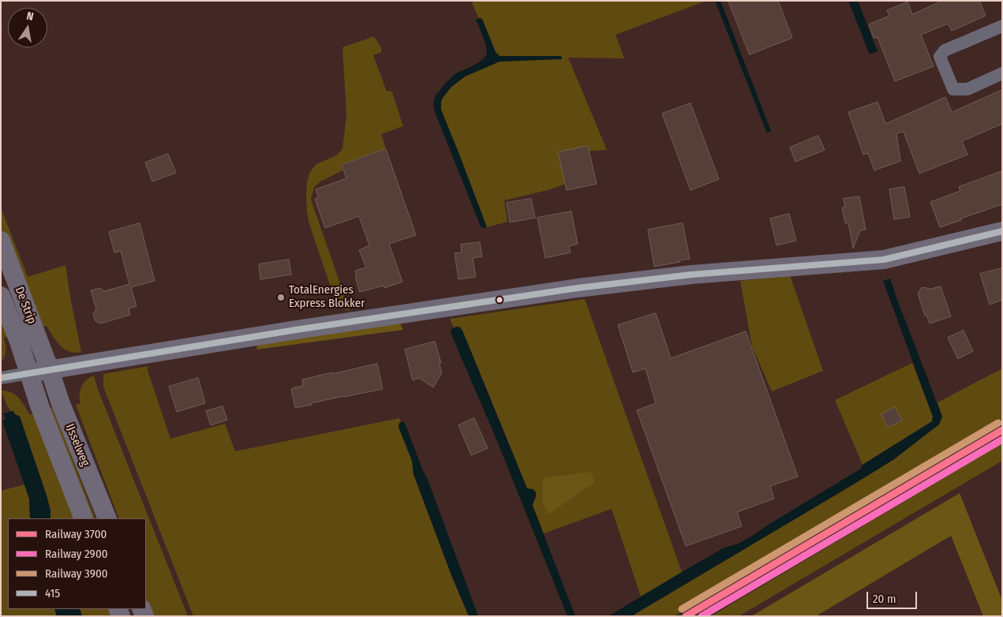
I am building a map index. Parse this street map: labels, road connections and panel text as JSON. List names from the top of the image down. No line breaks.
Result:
{"streets":{"street":["De Strip","IJsselweg"]},"crossings":[["De Strip","IJsselweg"]],"places":["TotalEnergies Express Blokker"],"lines":["transit line 415","rail line 3900","rail line 3700","rail line 2900"],"legend":["Railway 3700","Railway 2900","Railway 3900","415"],"scale_bar":"20 m","north":"top"}
